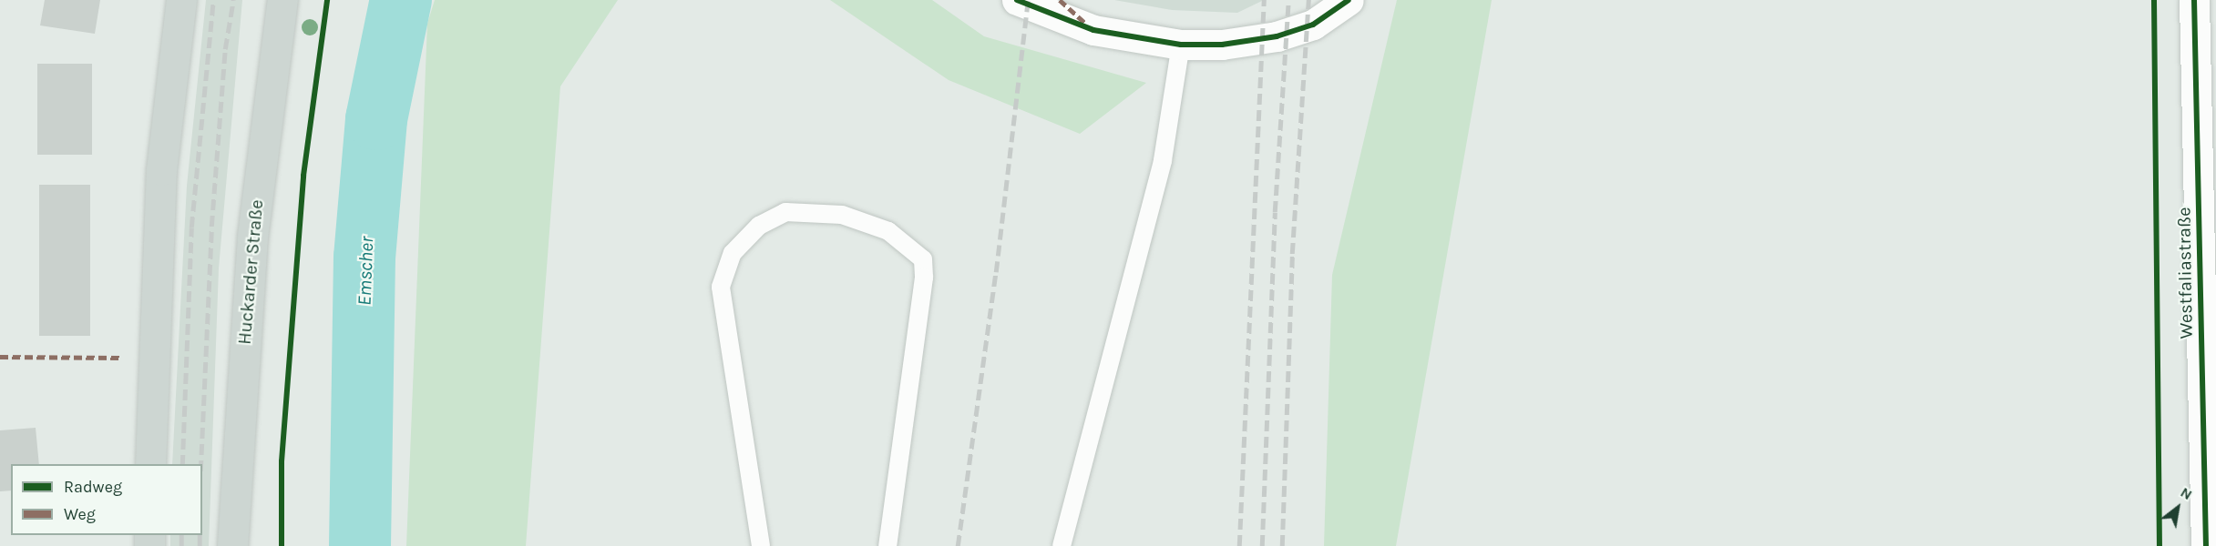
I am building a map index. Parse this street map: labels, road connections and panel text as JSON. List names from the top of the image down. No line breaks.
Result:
{"streets":{"main road":["Huckarder Straße"],"street":["Westfaliastraße"]},"water":["Emscher"],"legend":["Radweg","Weg"],"north":"top right"}
